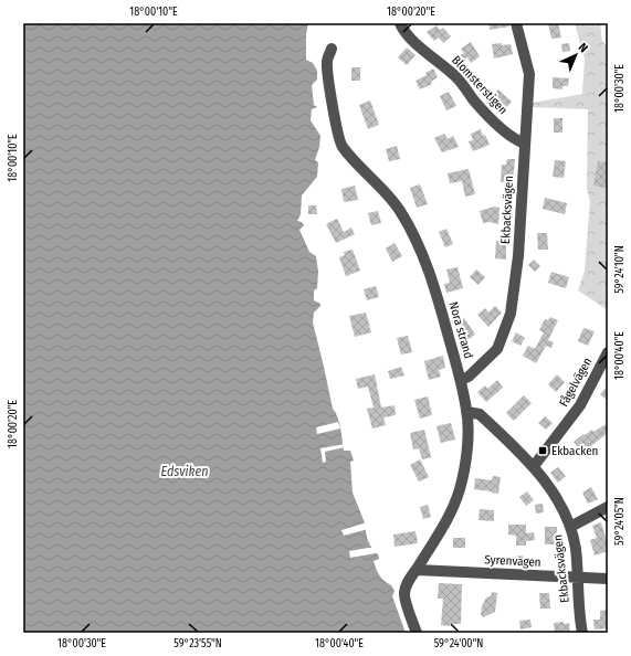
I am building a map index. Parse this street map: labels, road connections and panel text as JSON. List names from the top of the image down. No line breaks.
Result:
{"streets":{"street":["Blomsterstigen","Ekbacksvägen","Nora strand","Fågelvägen","Syrenvägen"]},"crossings":[["Blomsterstigen","Ekbacksvägen"],["Ekbacksvägen","Nora strand"],["Ekbacksvägen","Fågelvägen"],["Ekbacksvägen","Syrenvägen"],["Nora strand","Syrenvägen"]],"water":["Edsviken"],"places":{"transit":["Ekbacken"]},"north":"top right","coordinates":["18°00'10\"E","18°00'20\"E","18°00'30\"E","59°24'10\"N","18°00'40\"E","59°24'05\"N","59°23'55\"N","59°24'00\"N"]}
